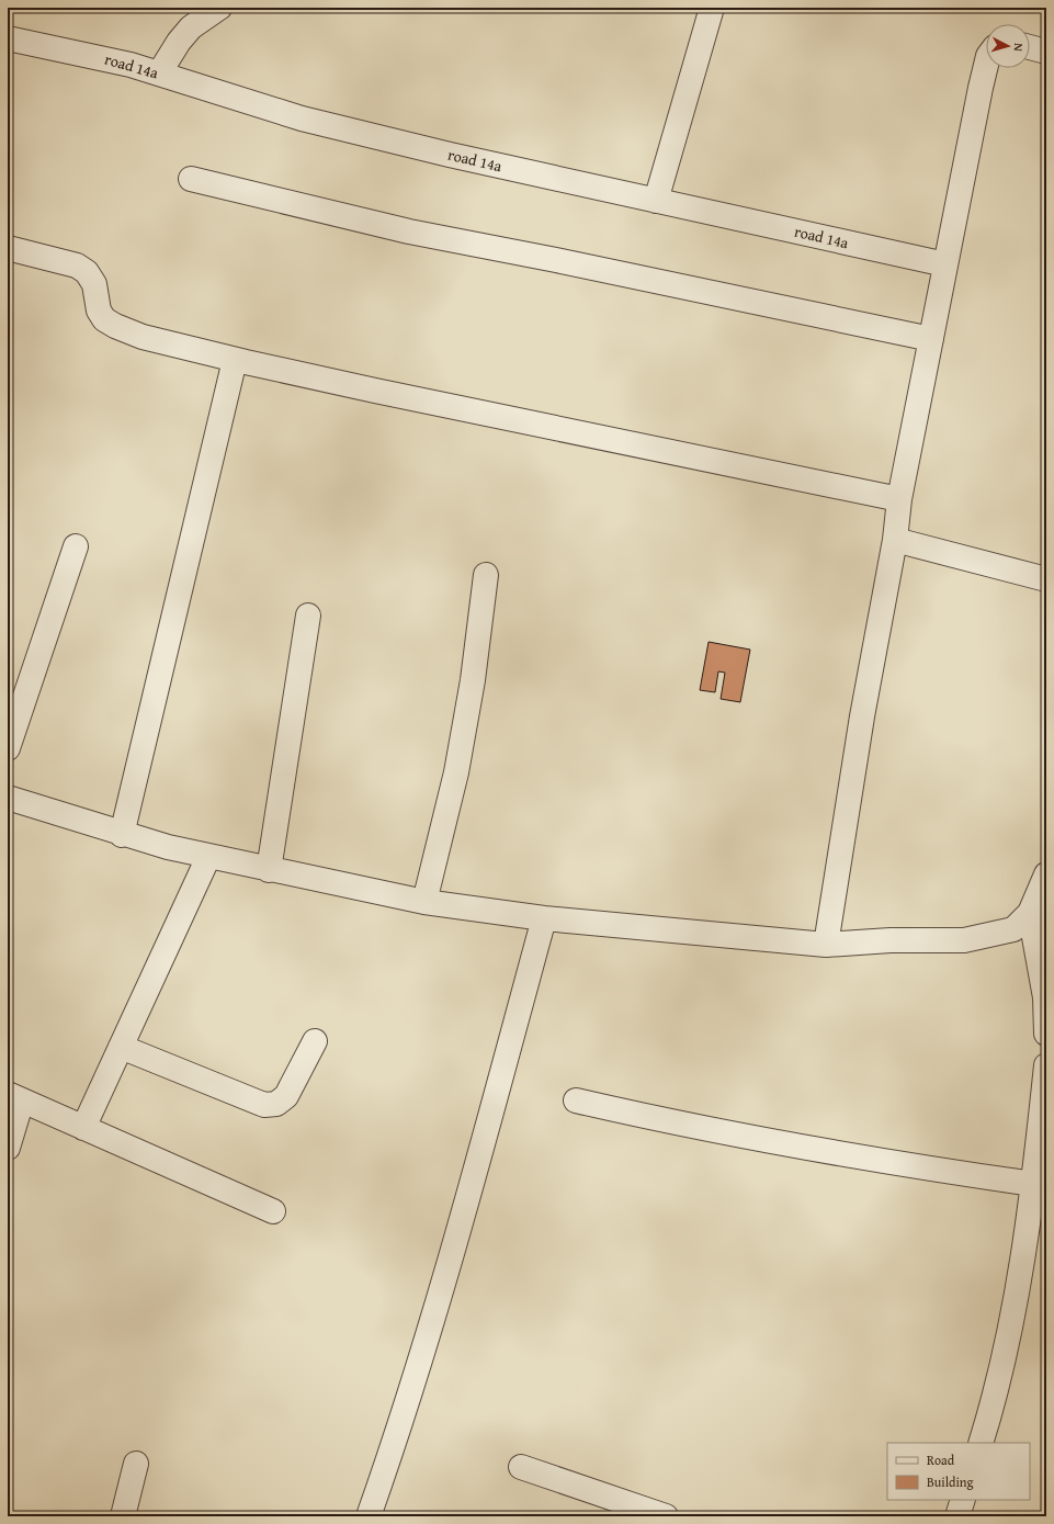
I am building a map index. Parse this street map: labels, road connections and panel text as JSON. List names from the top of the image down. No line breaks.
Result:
{"streets":{"street":["road 14a"]},"legend":["Road","Building"],"north":"right"}
